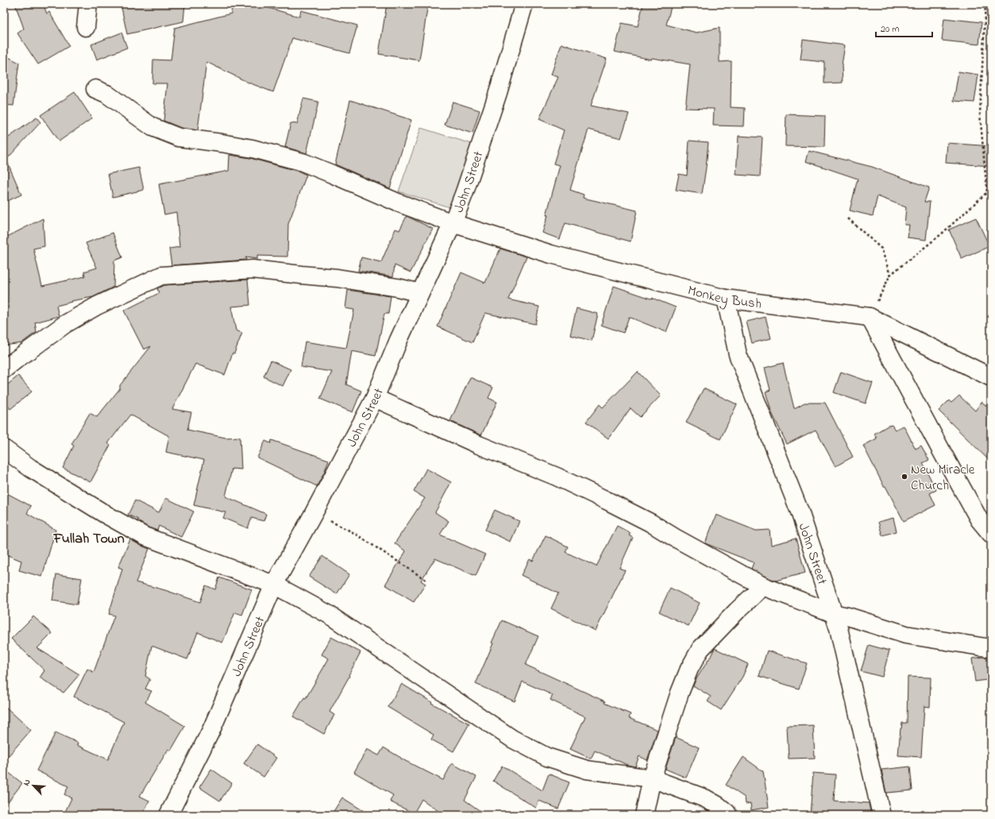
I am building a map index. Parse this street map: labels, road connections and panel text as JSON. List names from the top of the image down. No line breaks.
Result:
{"streets":{"street":["John Street","Monkey Bush"]},"crossings":[["John Street","Monkey Bush"]],"districts":["Fullah Town"],"places":["New Miracle Church"],"scale_bar":"20 m","north":"top left"}
